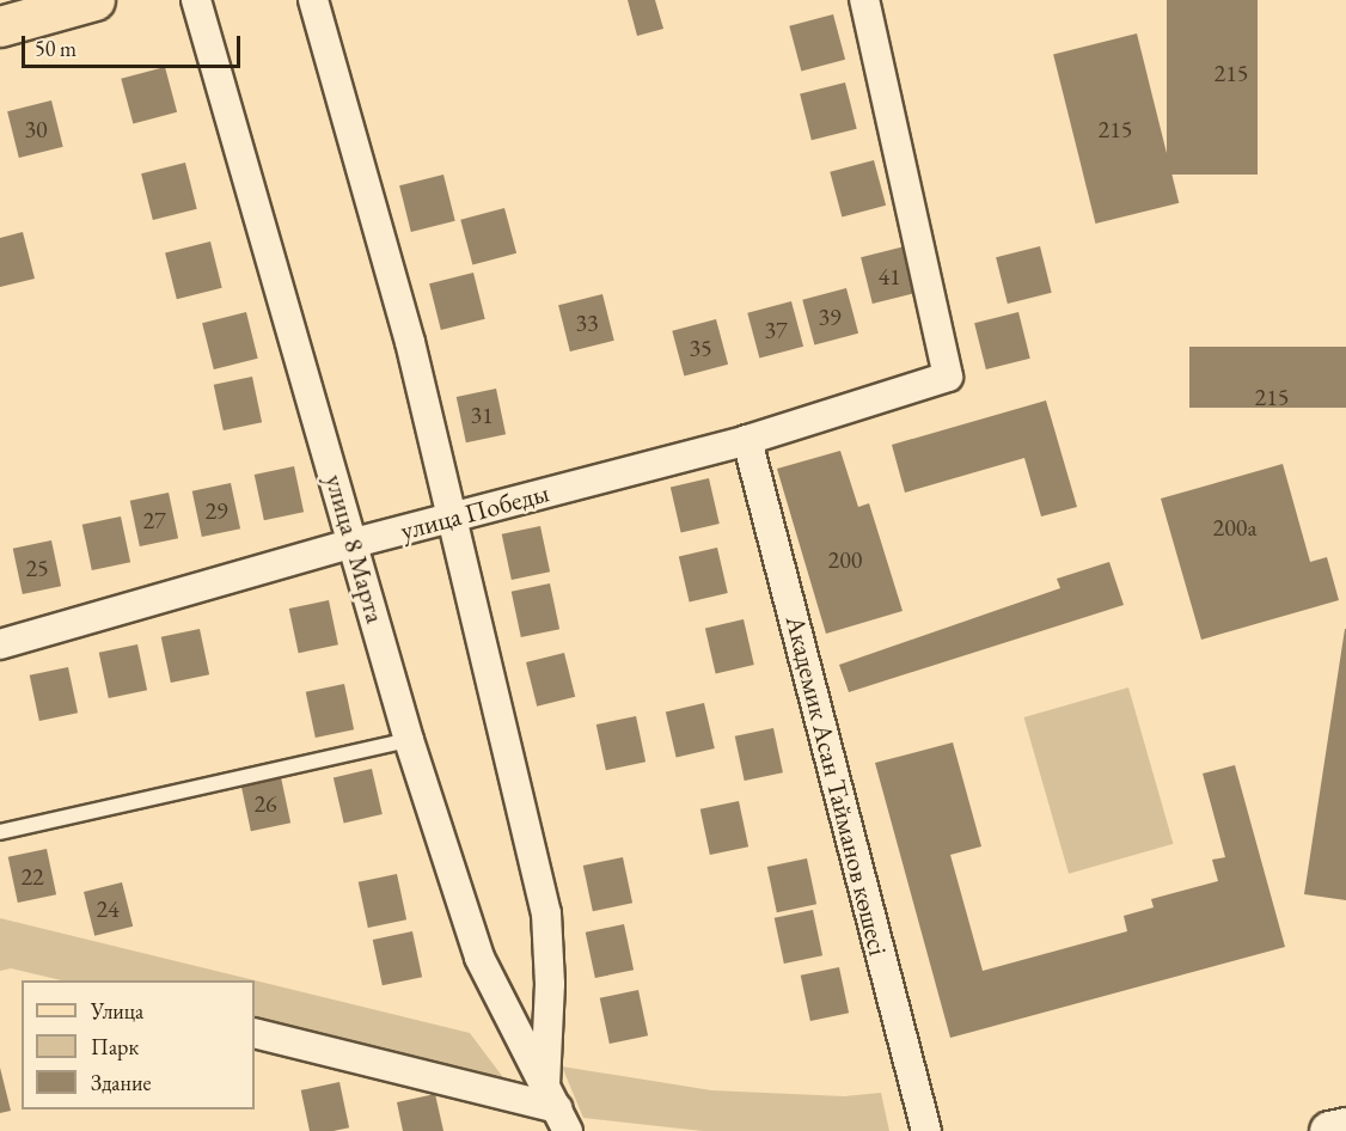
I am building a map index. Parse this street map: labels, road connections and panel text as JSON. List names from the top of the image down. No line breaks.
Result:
{"streets":{"street":["улица Победы","улица 8 Марта","Академик Асан Тайманов көшесі"]},"crossings":[["улица Победы","улица 8 Марта"],["улица Победы","Академик Асан Тайманов көшесі"]],"house_numbers":["215","30","215","41","39","33","37","35","215","31","29","27","200а","200","25","26","22","24"],"legend":["Улица","Парк","Здание"],"scale_bar":"50 m"}
